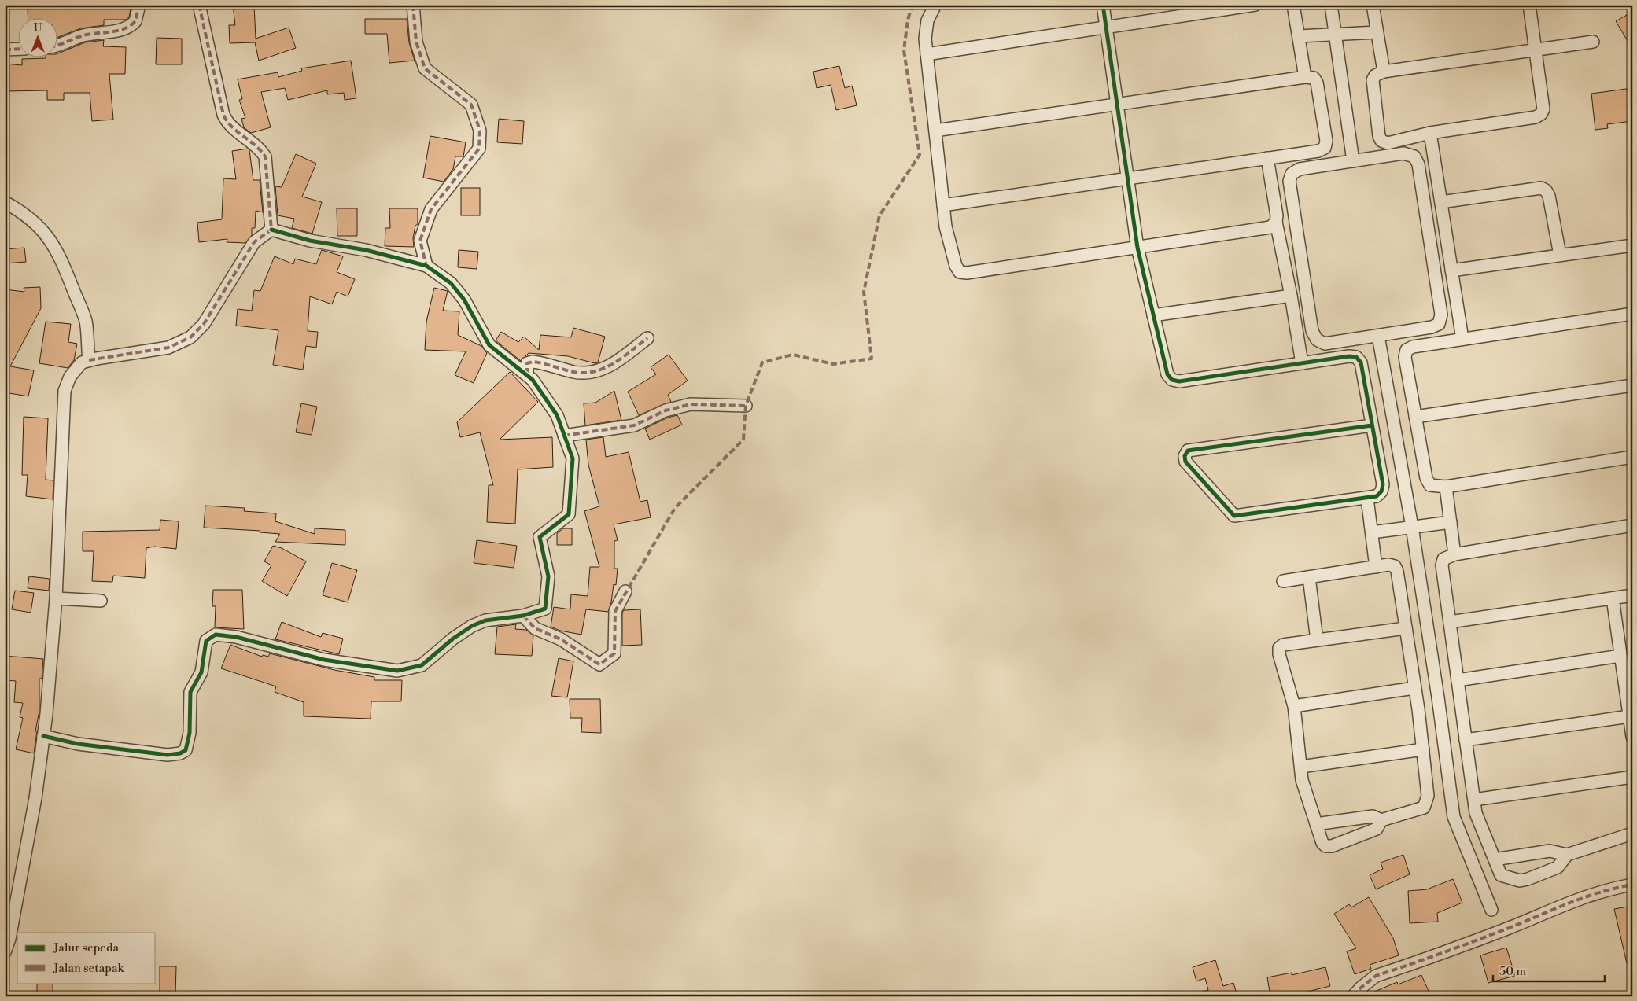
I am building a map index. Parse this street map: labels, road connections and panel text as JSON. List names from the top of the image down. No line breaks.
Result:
{"legend":["Jalur sepeda","Jalan setapak"],"scale_bar":"50 m","north":"top"}
